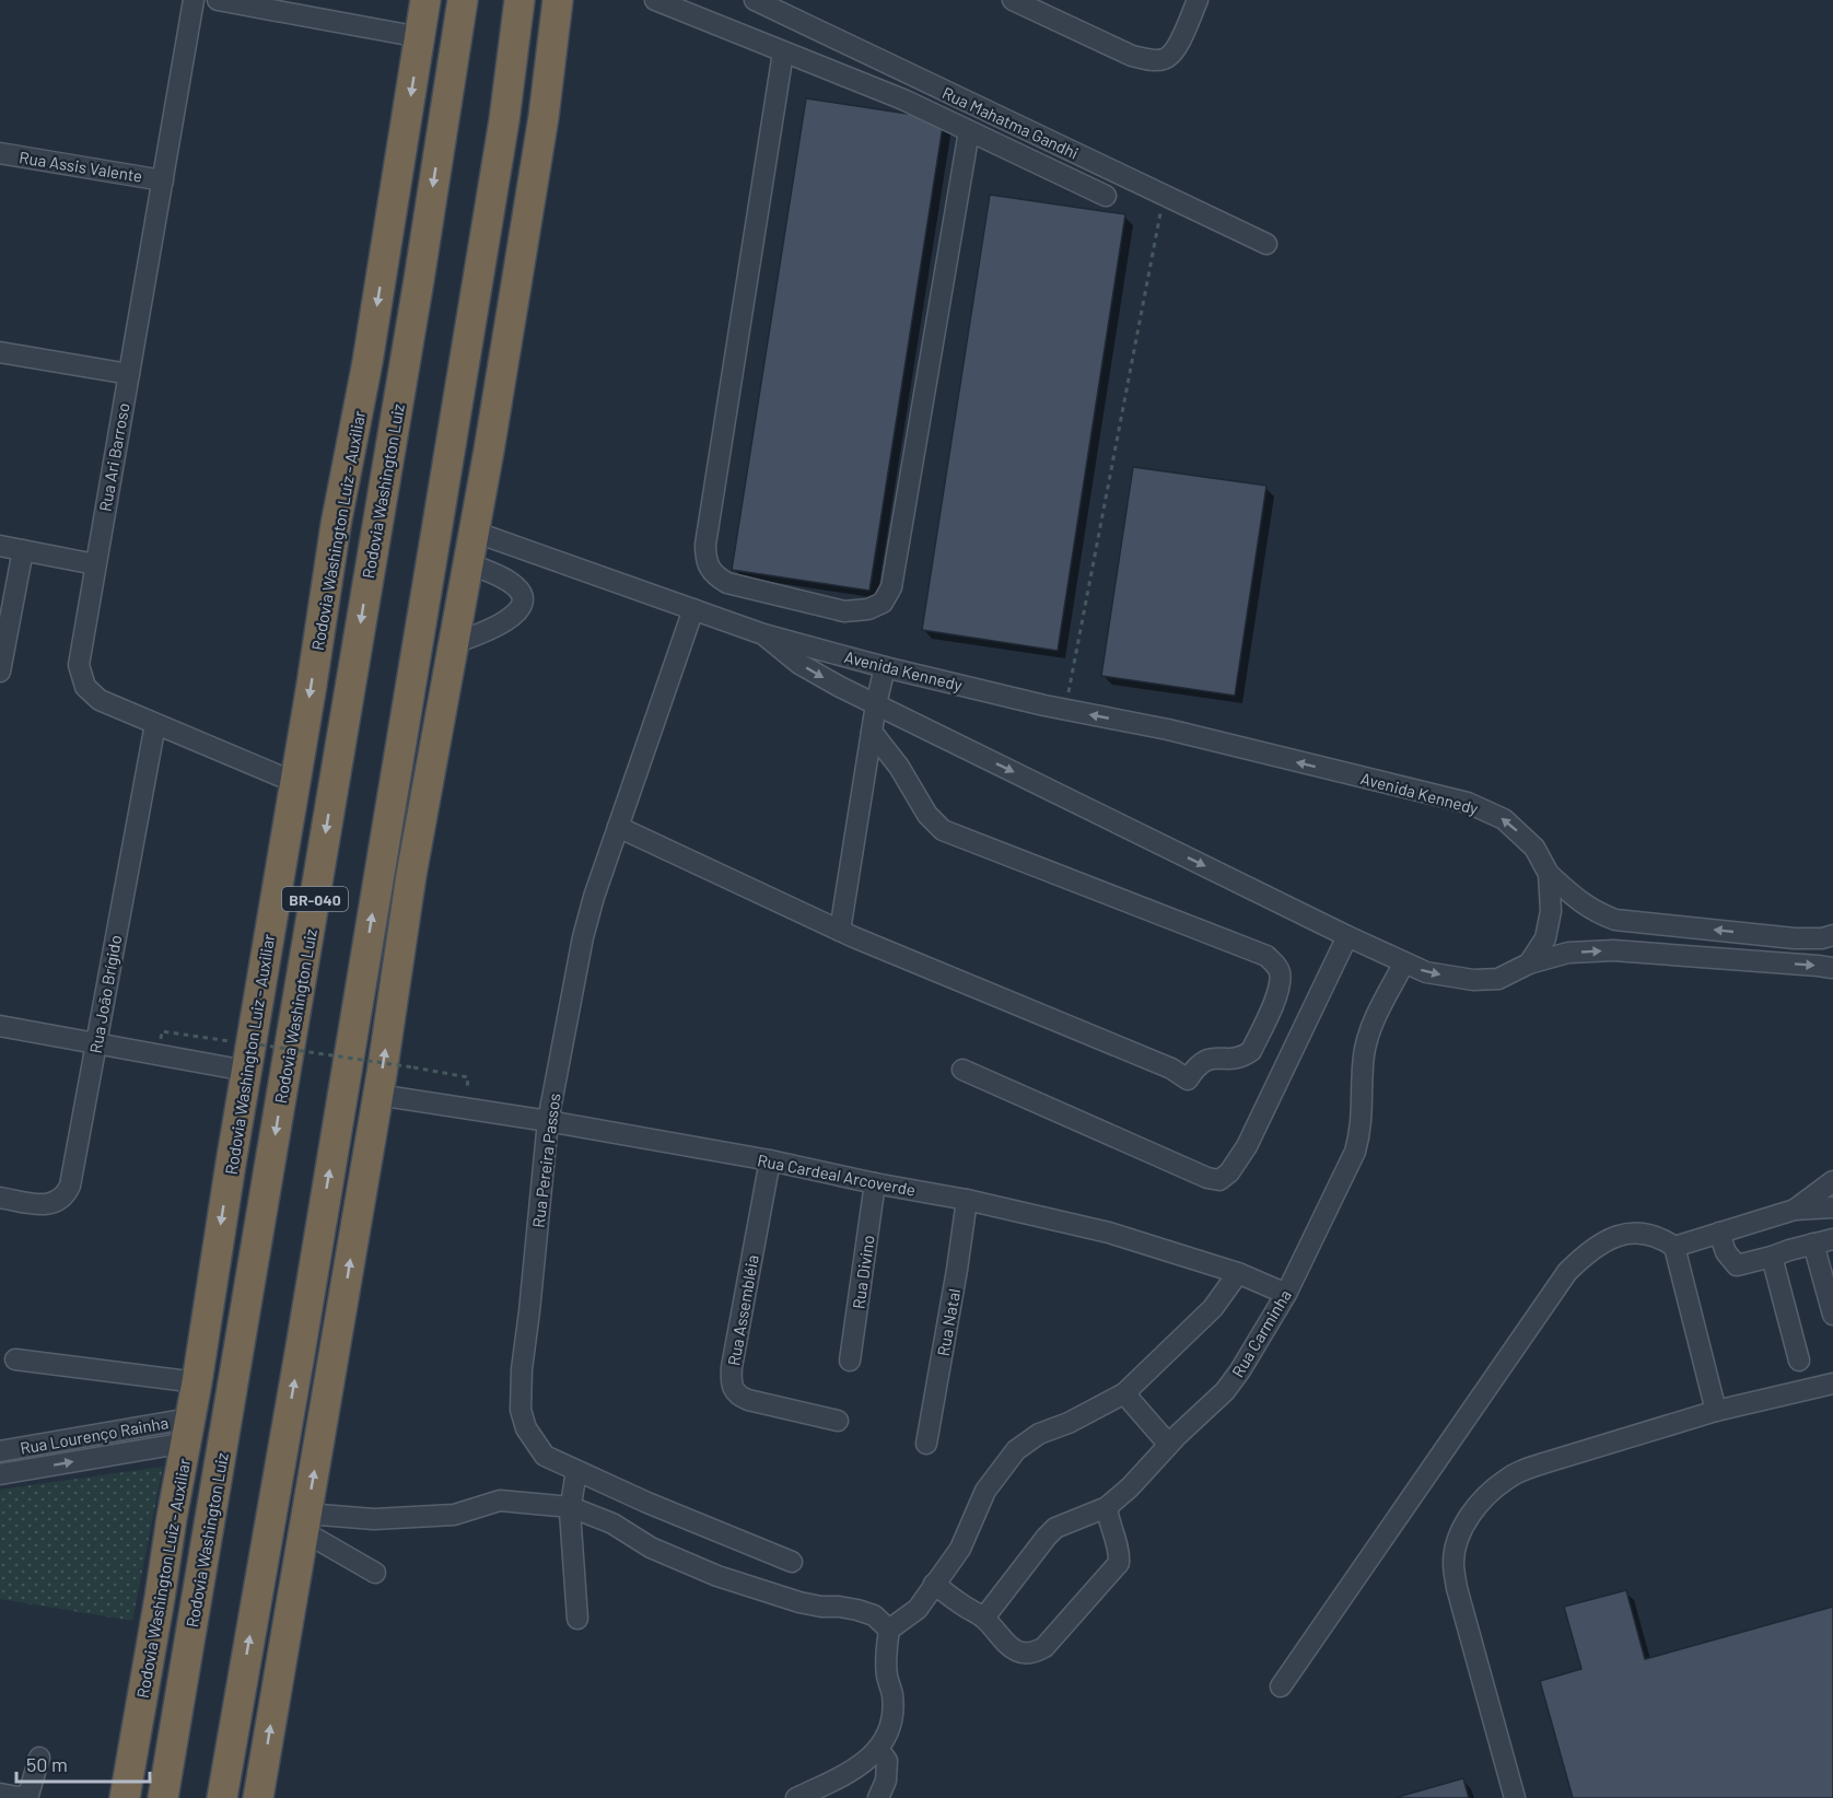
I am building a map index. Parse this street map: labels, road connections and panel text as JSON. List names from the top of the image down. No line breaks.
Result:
{"streets":{"highway":["Rodovia Washington Luiz","Rodovia Washington Luiz - Auxiliar","BR-040"],"street":["Rua Mahatma Gandhi","Rua Assis Valente","Rua Ari Barroso","Avenida Kennedy","Rua João Brígido","Rua Pereira Passos","Rua Cardeal Arcoverde","Rua Divino","Rua Assembléia","Rua Natal","Rua Carminha","Rua Lourenço Rainha"]},"crossings":[["Rua Assis Valente","Rua Ari Barroso"],["Rua Ari Barroso","Rodovia Washington Luiz - Auxiliar"],["Rua Ari Barroso","Rua João Brígido"],["Rodovia Washington Luiz - Auxiliar","Rua Lourenço Rainha"],["Avenida Kennedy","Rua Pereira Passos"],["Avenida Kennedy","Rua Carminha"],["Rua Pereira Passos","Rua Cardeal Arcoverde"],["Rua Cardeal Arcoverde","Rua Divino"],["Rua Cardeal Arcoverde","Rua Assembléia"],["Rua Cardeal Arcoverde","Rua Natal"],["Rua Cardeal Arcoverde","Rua Carminha"]],"scale_bar":"50 m"}
